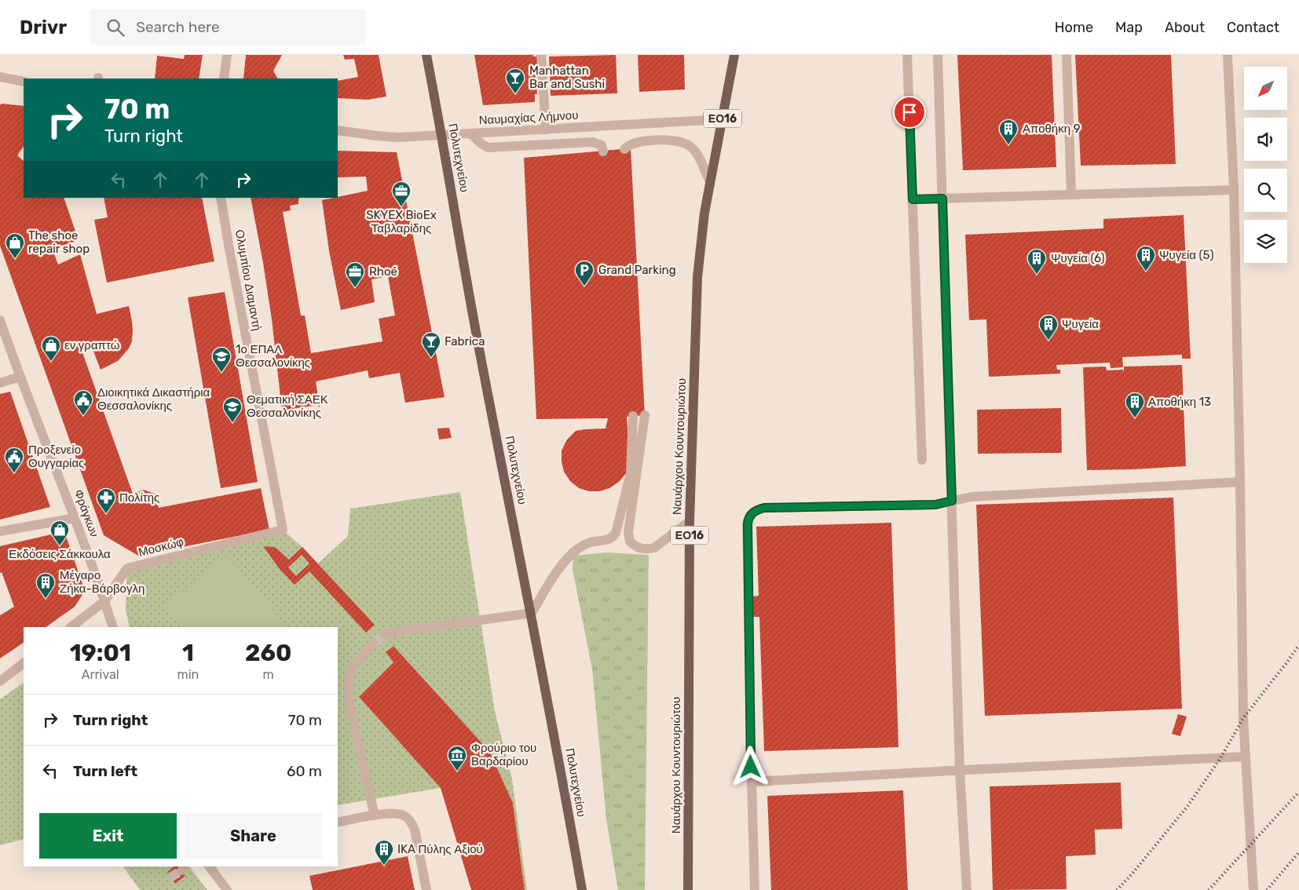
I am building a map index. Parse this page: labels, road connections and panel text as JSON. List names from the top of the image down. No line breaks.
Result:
{"streets":{"main road":["ΕΟ16","Πολυτεχνείου","Ναυάρχου Κουντουριώτου"],"street":["Ναυμαχίας Λήμνου","Ολυμπίου Διαμαντή","Φράγκων","Μοσκώφ"]},"crossings":[["Ναυμαχίας Λήμνου","Πολυτεχνείου"],["Ναυμαχίας Λήμνου","Ναυάρχου Κουντουριώτου"],["Ολυμπίου Διαμαντή","Μοσκώφ"],["Φράγκων","Μοσκώφ"]],"places":{"bar":["Manhattan Bar and Sushi","Fabrica"],"building":["Αποθήκη 9","Ψυγεία (5)","Ψυγεία (6)","Ψυγεία","Αποθήκη 13","Μέγαρο Ζήκα-Βάρβογλη","IKA Πύλης Αξιού"],"office":["SKYEX BioEx Ταβλαρίδης","Rhoé"],"shop":["The shoe repair shop","εν γραπτώ","Εκδόσεις Σάκκουλα"],"parking":["Grand Parking"],"school or university":["1ο ΕΠΑΛ Θεσσαλονίκης","Θεματική ΣΑΕΚ Θεσσαλονίκης"],"public building":["Διοικητικά Δικαστήρια Θεσσαλονίκης","Προξενείο Ουγγαρίας"],"pharmacy":["Πολίτης"],"museum":["Φρούριο του Βαρδαρίου"]},"north":"bottom left","page":{"header":"Drivr","search":"Search here","nav":["Home","Map","About","Contact"],"turn":["70 m","Turn right"],"eta":["19:01","Arrival","1","min","260","m"],"list":[{"name":"Turn right","value":"70 m"},{"name":"Turn left","value":"60 m"}],"buttons":["Exit","Share"]}}
